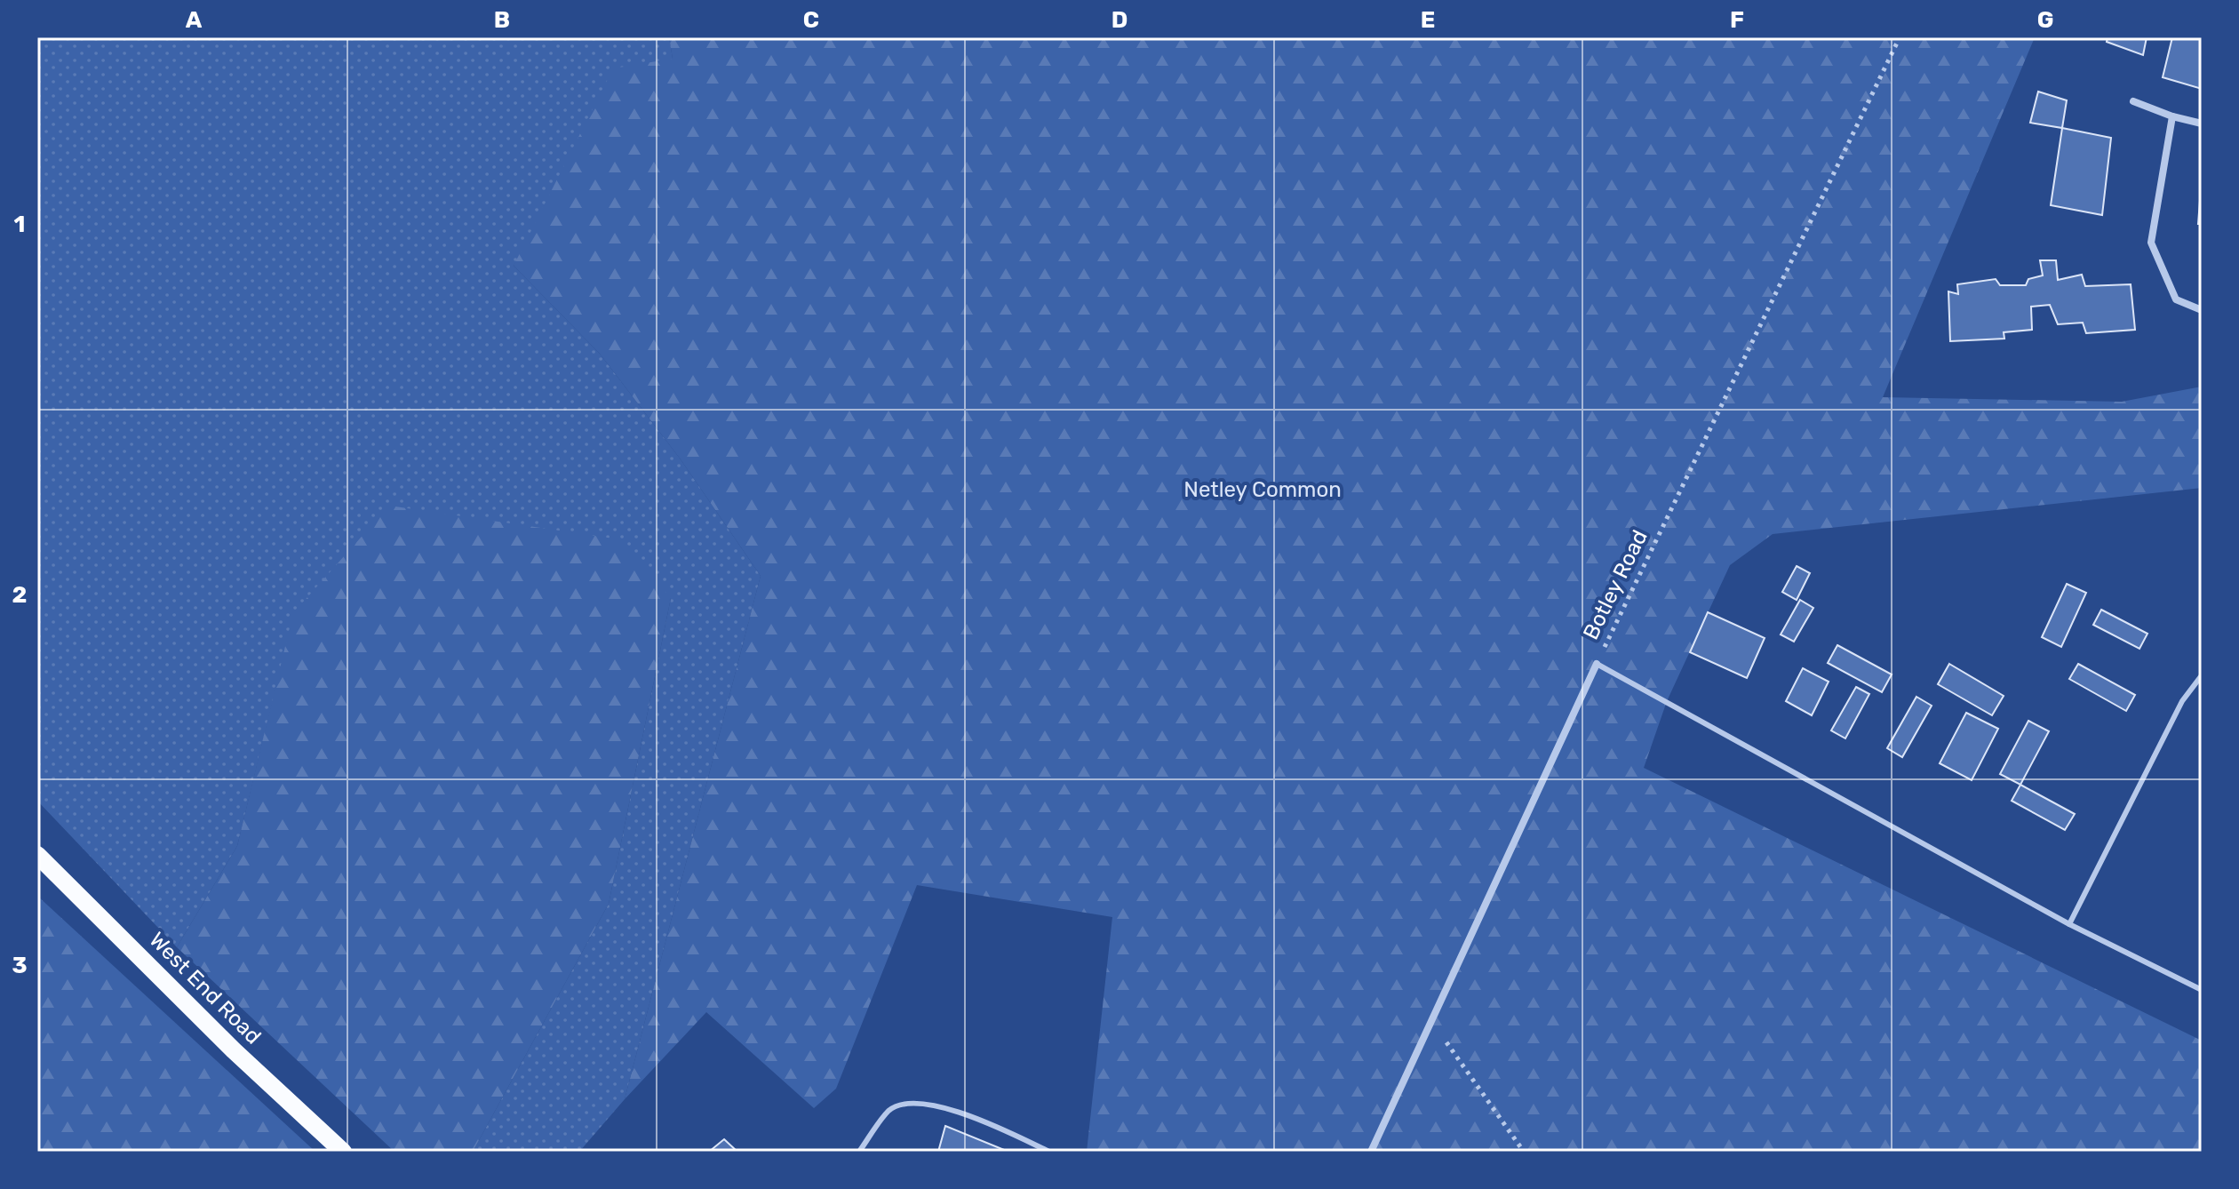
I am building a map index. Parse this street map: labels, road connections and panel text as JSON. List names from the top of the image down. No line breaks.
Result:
{"streets":{"main road":["West End Road"],"street":["Botley Road"]},"parks":["Netley Common"],"grid":{"columns":["A","B","C","D","E","F","G"],"rows":["1","2","3"]}}
